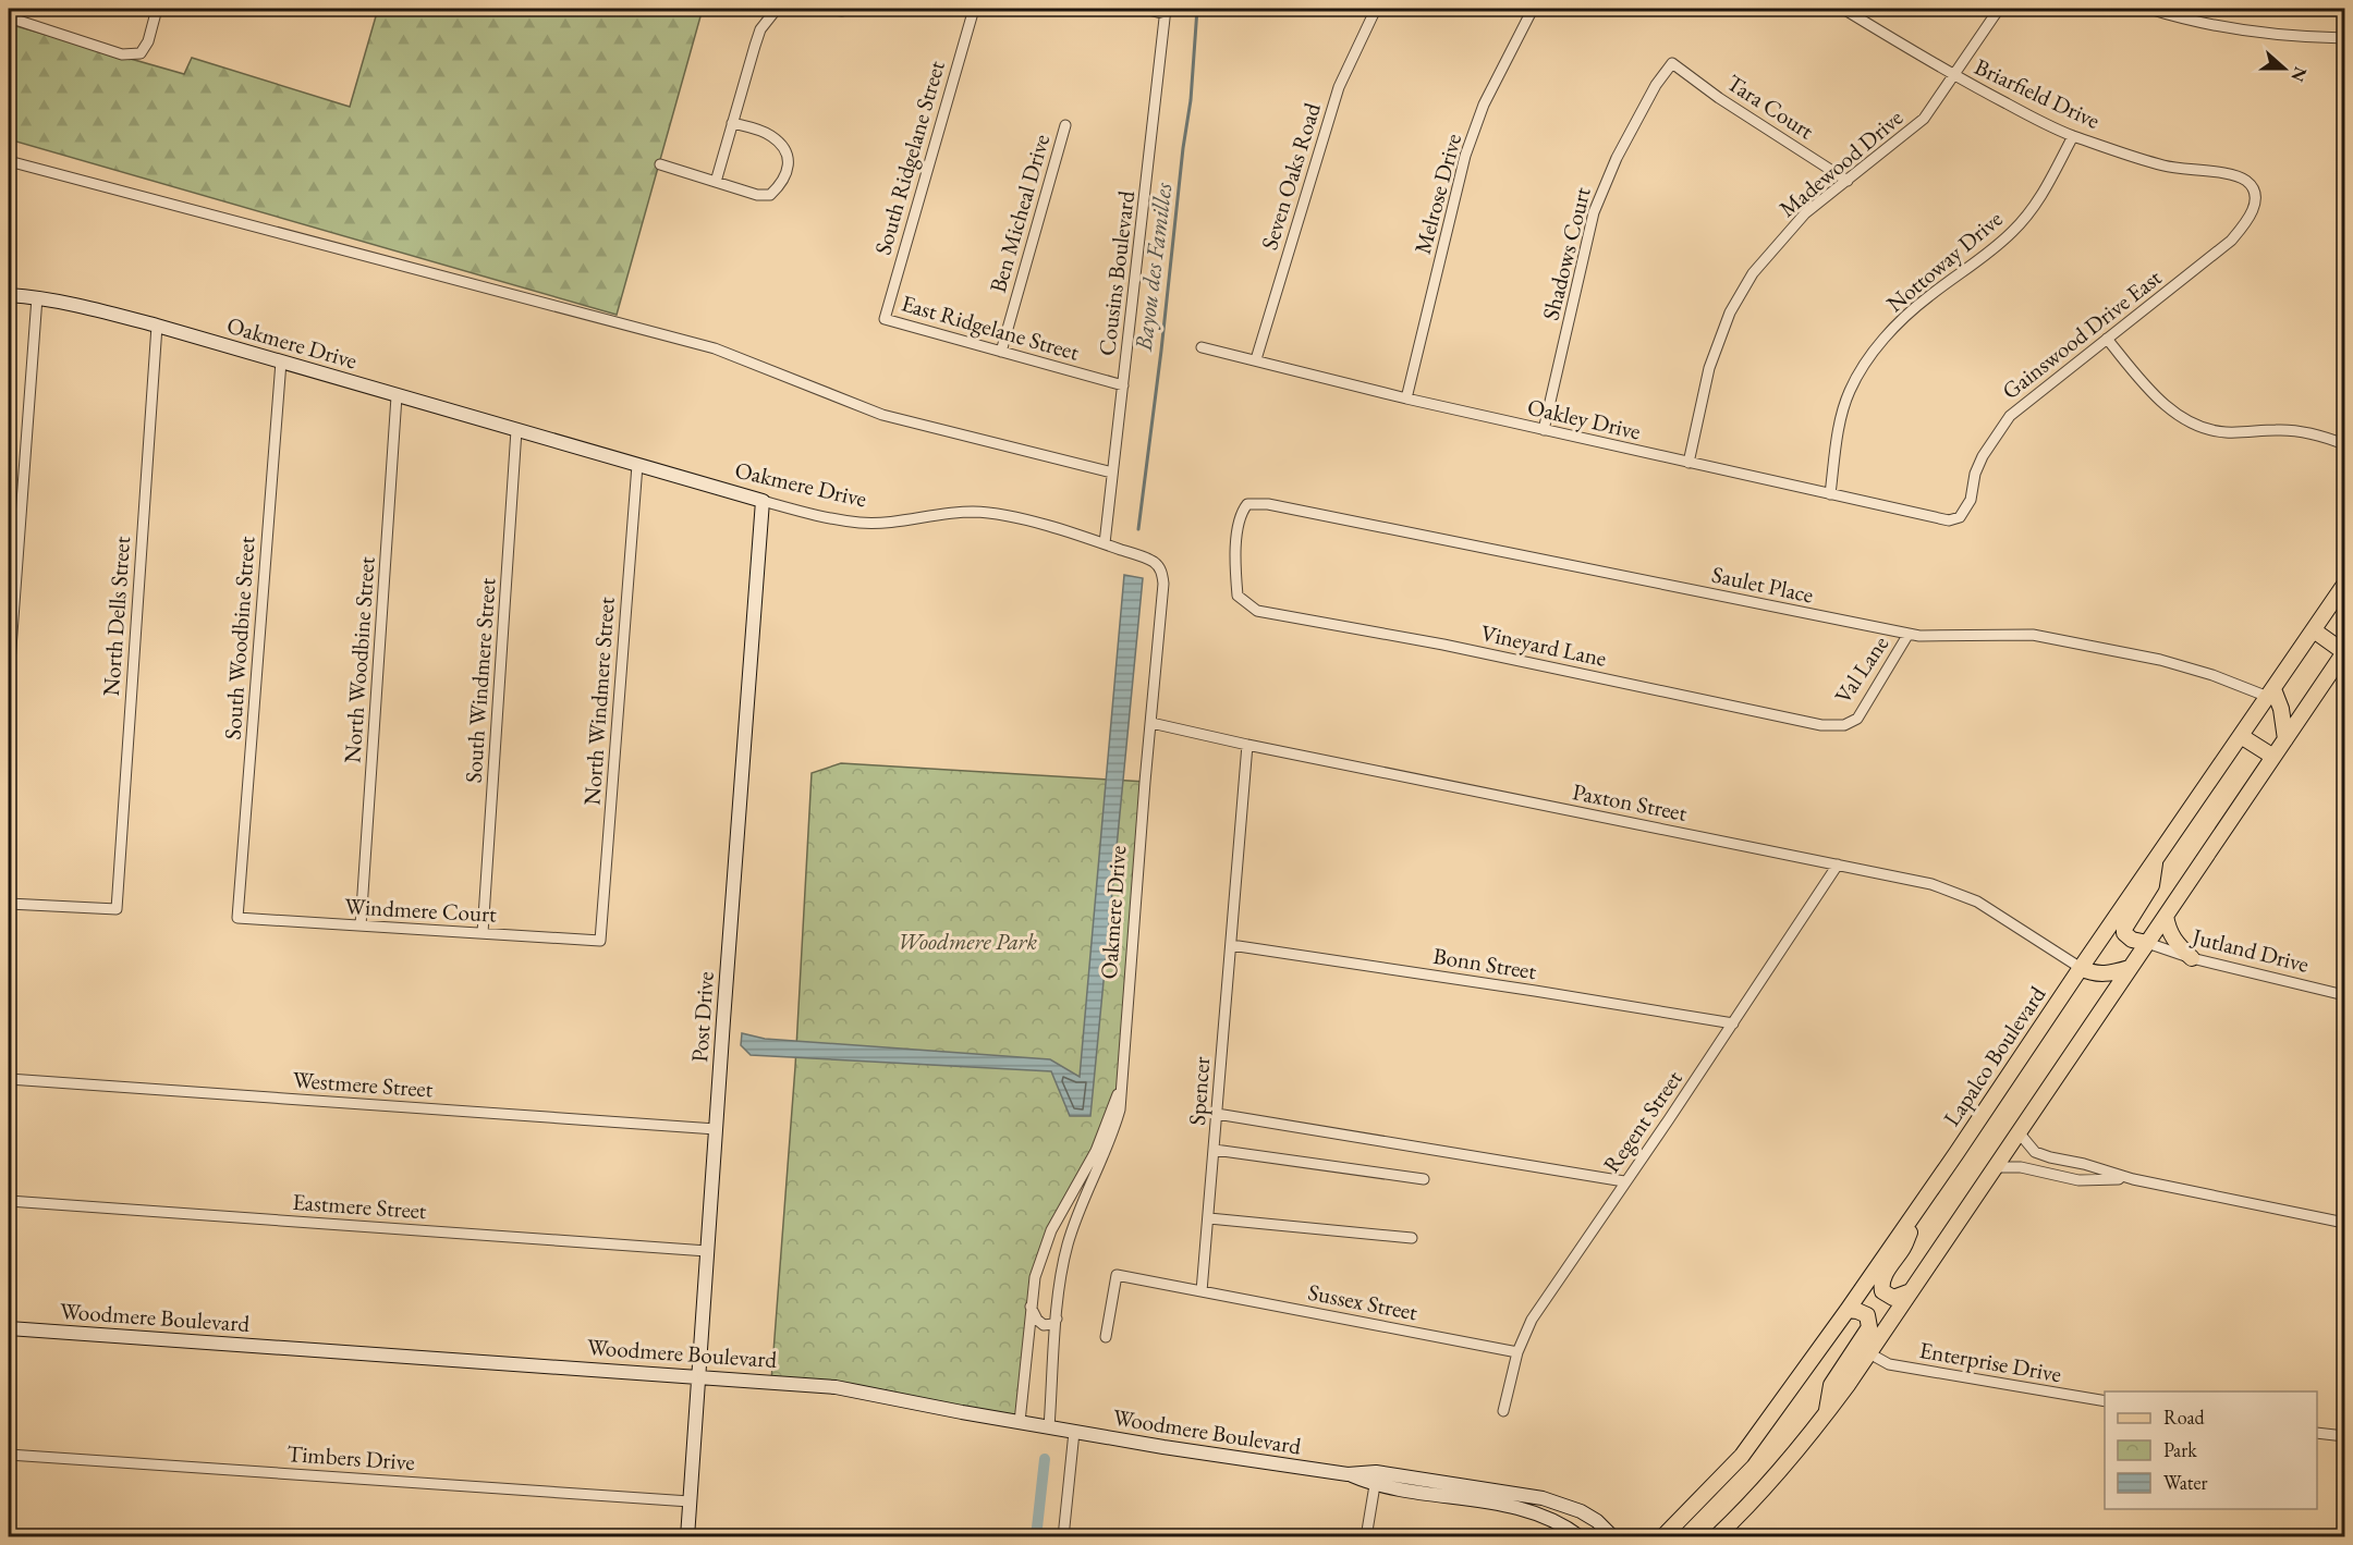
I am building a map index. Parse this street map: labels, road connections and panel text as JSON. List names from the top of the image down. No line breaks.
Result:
{"streets":{"main road":["Lapalco Boulevard"],"street":["Briarfield Drive","Tara Court","South Ridgelane Street","Madewood Drive","Seven Oaks Road","Melrose Drive","Ben Micheal Drive","Shadows Court","Nottoway Drive","Cousins Boulevard","East Ridgelane Street","Gainswood Drive East","Oakmere Drive","Oakley Drive","Saulet Place","North Dells Street","South Woodbine Street","Vineyard Lane","North Woodbine Street","Val Lane","South Windmere Street","North Windmere Street","Paxton Street","Windmere Court","Jutland Drive","Bonn Street","Post Drive","Westmere Street","Spencer","Regent Street","Eastmere Street","Sussex Street","Woodmere Boulevard","Enterprise Drive","Timbers Drive"]},"crossings":[["Briarfield Drive","Madewood Drive"],["Briarfield Drive","Nottoway Drive"],["Briarfield Drive","Gainswood Drive East"],["Tara Court","Madewood Drive"],["Tara Court","Shadows Court"],["South Ridgelane Street","East Ridgelane Street"],["Madewood Drive","Oakley Drive"],["Seven Oaks Road","Oakley Drive"],["Melrose Drive","Oakley Drive"],["Ben Micheal Drive","East Ridgelane Street"],["Shadows Court","Oakley Drive"],["Nottoway Drive","Oakley Drive"],["Cousins Boulevard","East Ridgelane Street"],["Cousins Boulevard","Oakmere Drive"],["Gainswood Drive East","Oakley Drive"],["Oakmere Drive","North Dells Street"],["Oakmere Drive","South Woodbine Street"],["Oakmere Drive","North Woodbine Street"],["Oakmere Drive","South Windmere Street"],["Oakmere Drive","North Windmere Street"],["Oakmere Drive","Paxton Street"],["Oakmere Drive","Post Drive"],["Oakmere Drive","Woodmere Boulevard"],["Saulet Place","Vineyard Lane"],["Saulet Place","Val Lane"],["Saulet Place","Lapalco Boulevard"],["South Woodbine Street","Windmere Court"],["Vineyard Lane","Val Lane"],["North Woodbine Street","Windmere Court"],["South Windmere Street","Windmere Court"],["North Windmere Street","Windmere Court"],["Paxton Street","Lapalco Boulevard"],["Paxton Street","Spencer"],["Paxton Street","Regent Street"],["Bonn Street","Spencer"],["Bonn Street","Regent Street"],["Post Drive","Westmere Street"],["Post Drive","Eastmere Street"],["Post Drive","Woodmere Boulevard"],["Post Drive","Timbers Drive"],["Spencer","Sussex Street"],["Regent Street","Sussex Street"]],"water":["Bayou des Familles"],"parks":["Woodmere Park"],"legend":["Road","Park","Water"],"north":"right"}
